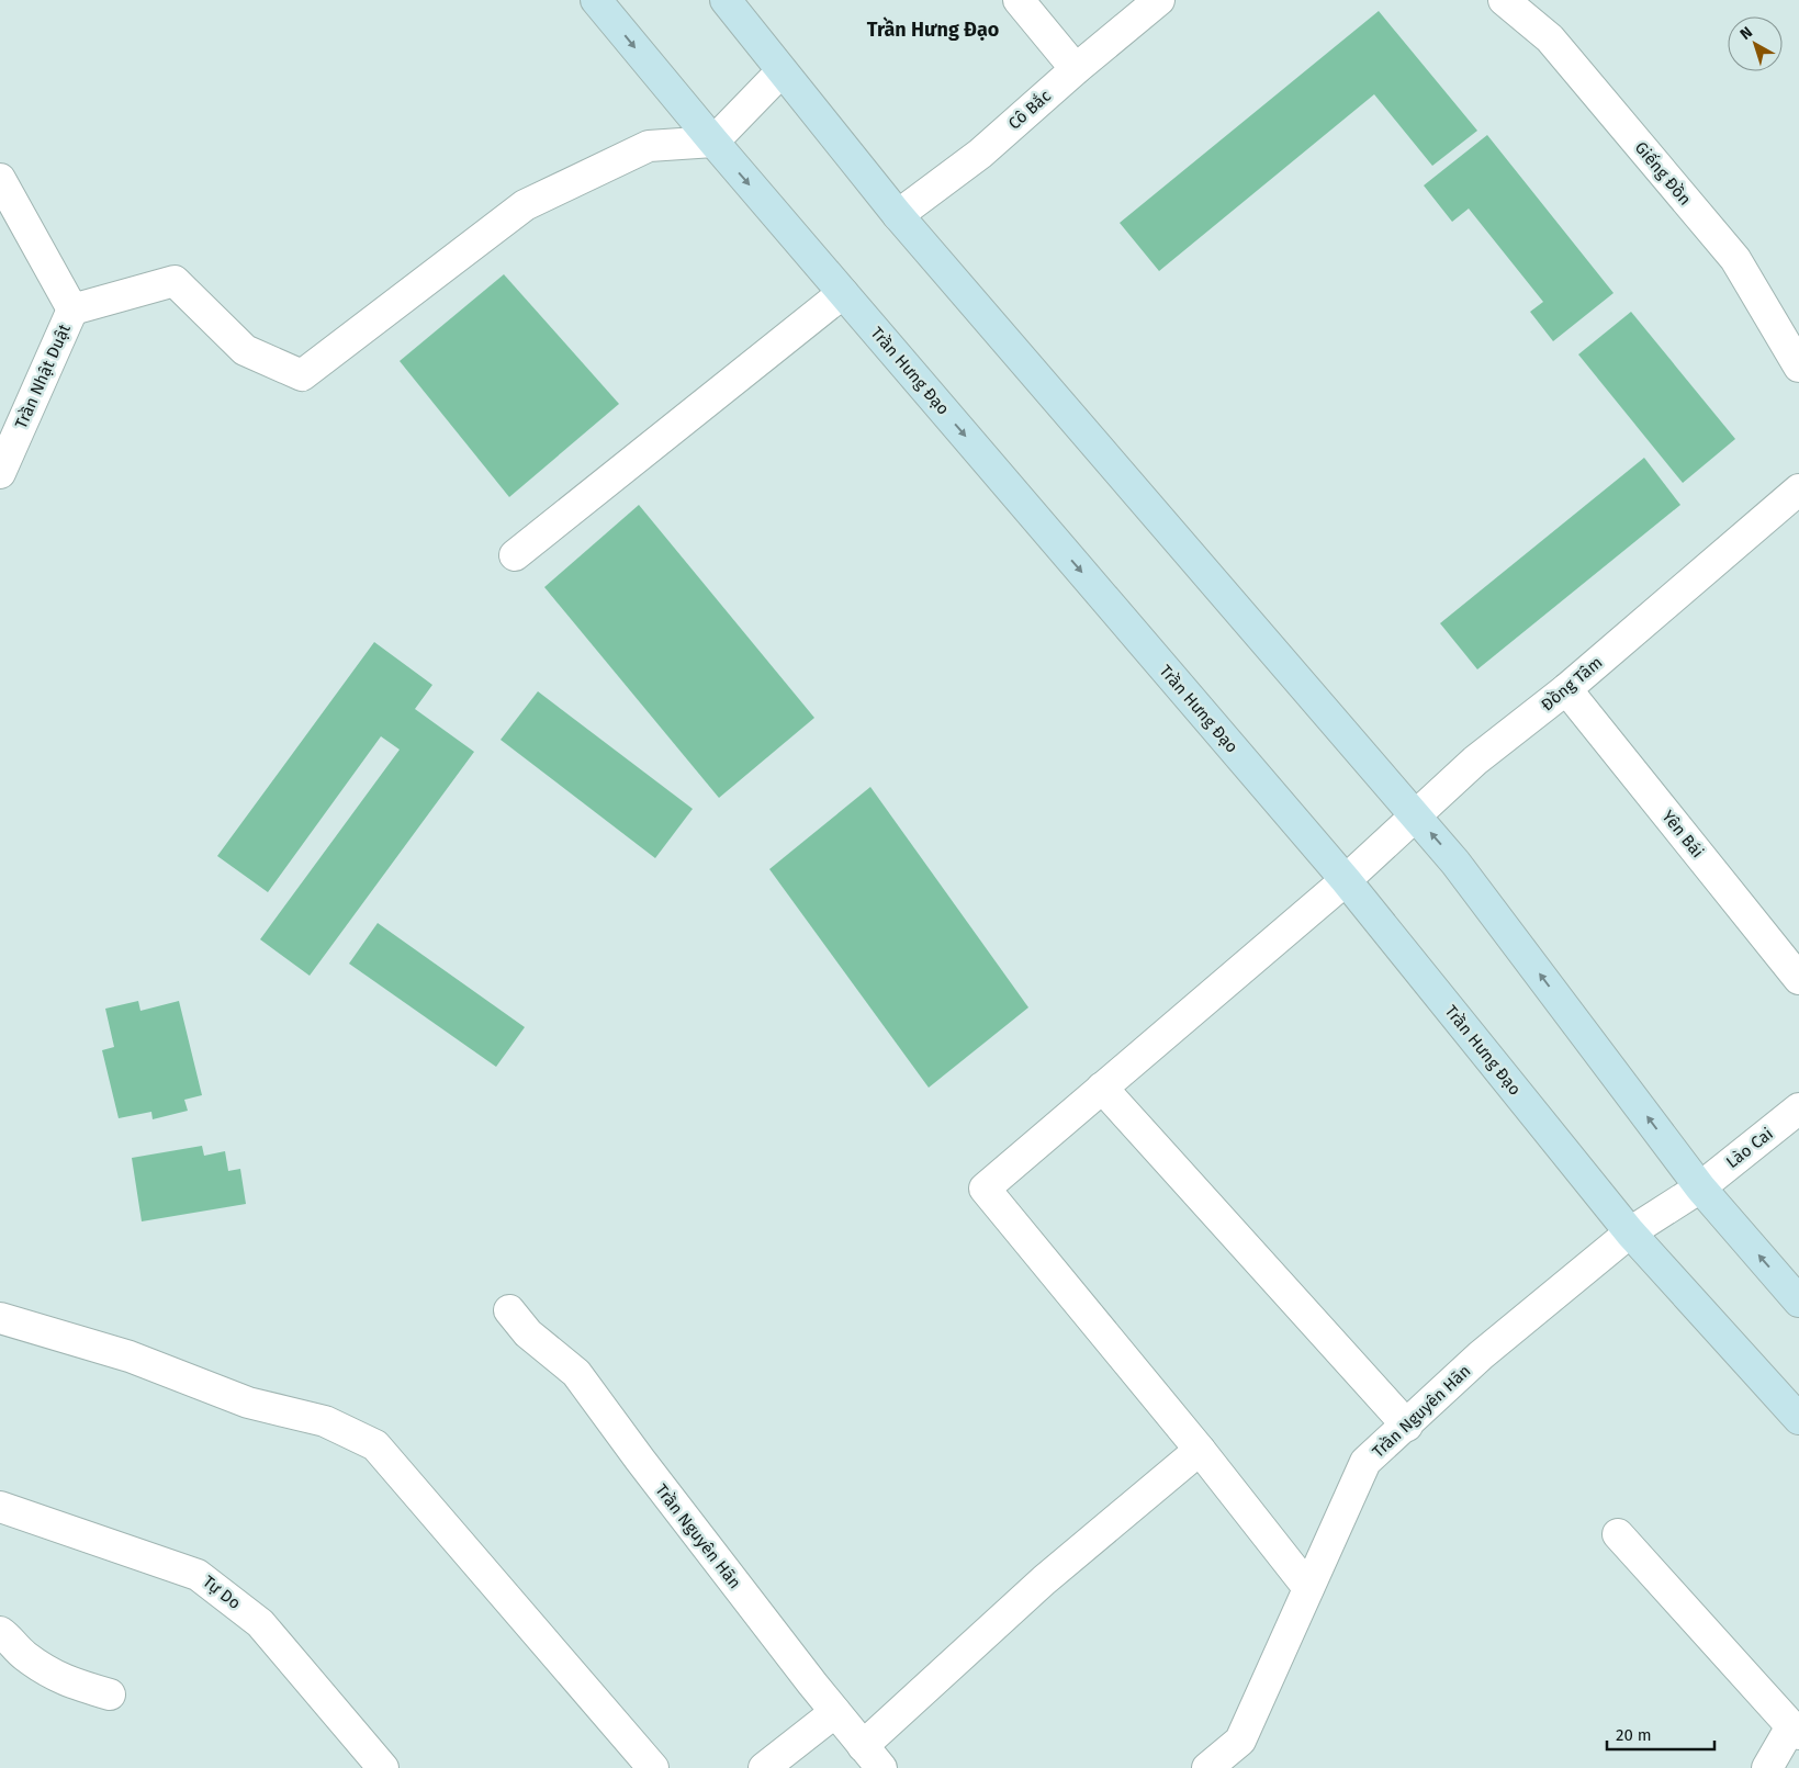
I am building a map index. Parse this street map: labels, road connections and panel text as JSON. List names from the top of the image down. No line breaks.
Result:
{"streets":{"main road":["Trần Hưng Đạo"],"street":["Cô Bắc","Giếng Đồn","Trần Nhật Duật","Đồng Tâm","Yên Bái","Lào Cai","Trần Nguyên Hãn","Tự Do"]},"crossings":[["Trần Hưng Đạo","Đồng Tâm"],["Trần Hưng Đạo","Trần Nguyên Hãn"],["Đồng Tâm","Yên Bái"],["Lào Cai","Trần Nguyên Hãn"]],"districts":["Trần Hưng Đạo"],"scale_bar":"20 m","north":"top left"}
